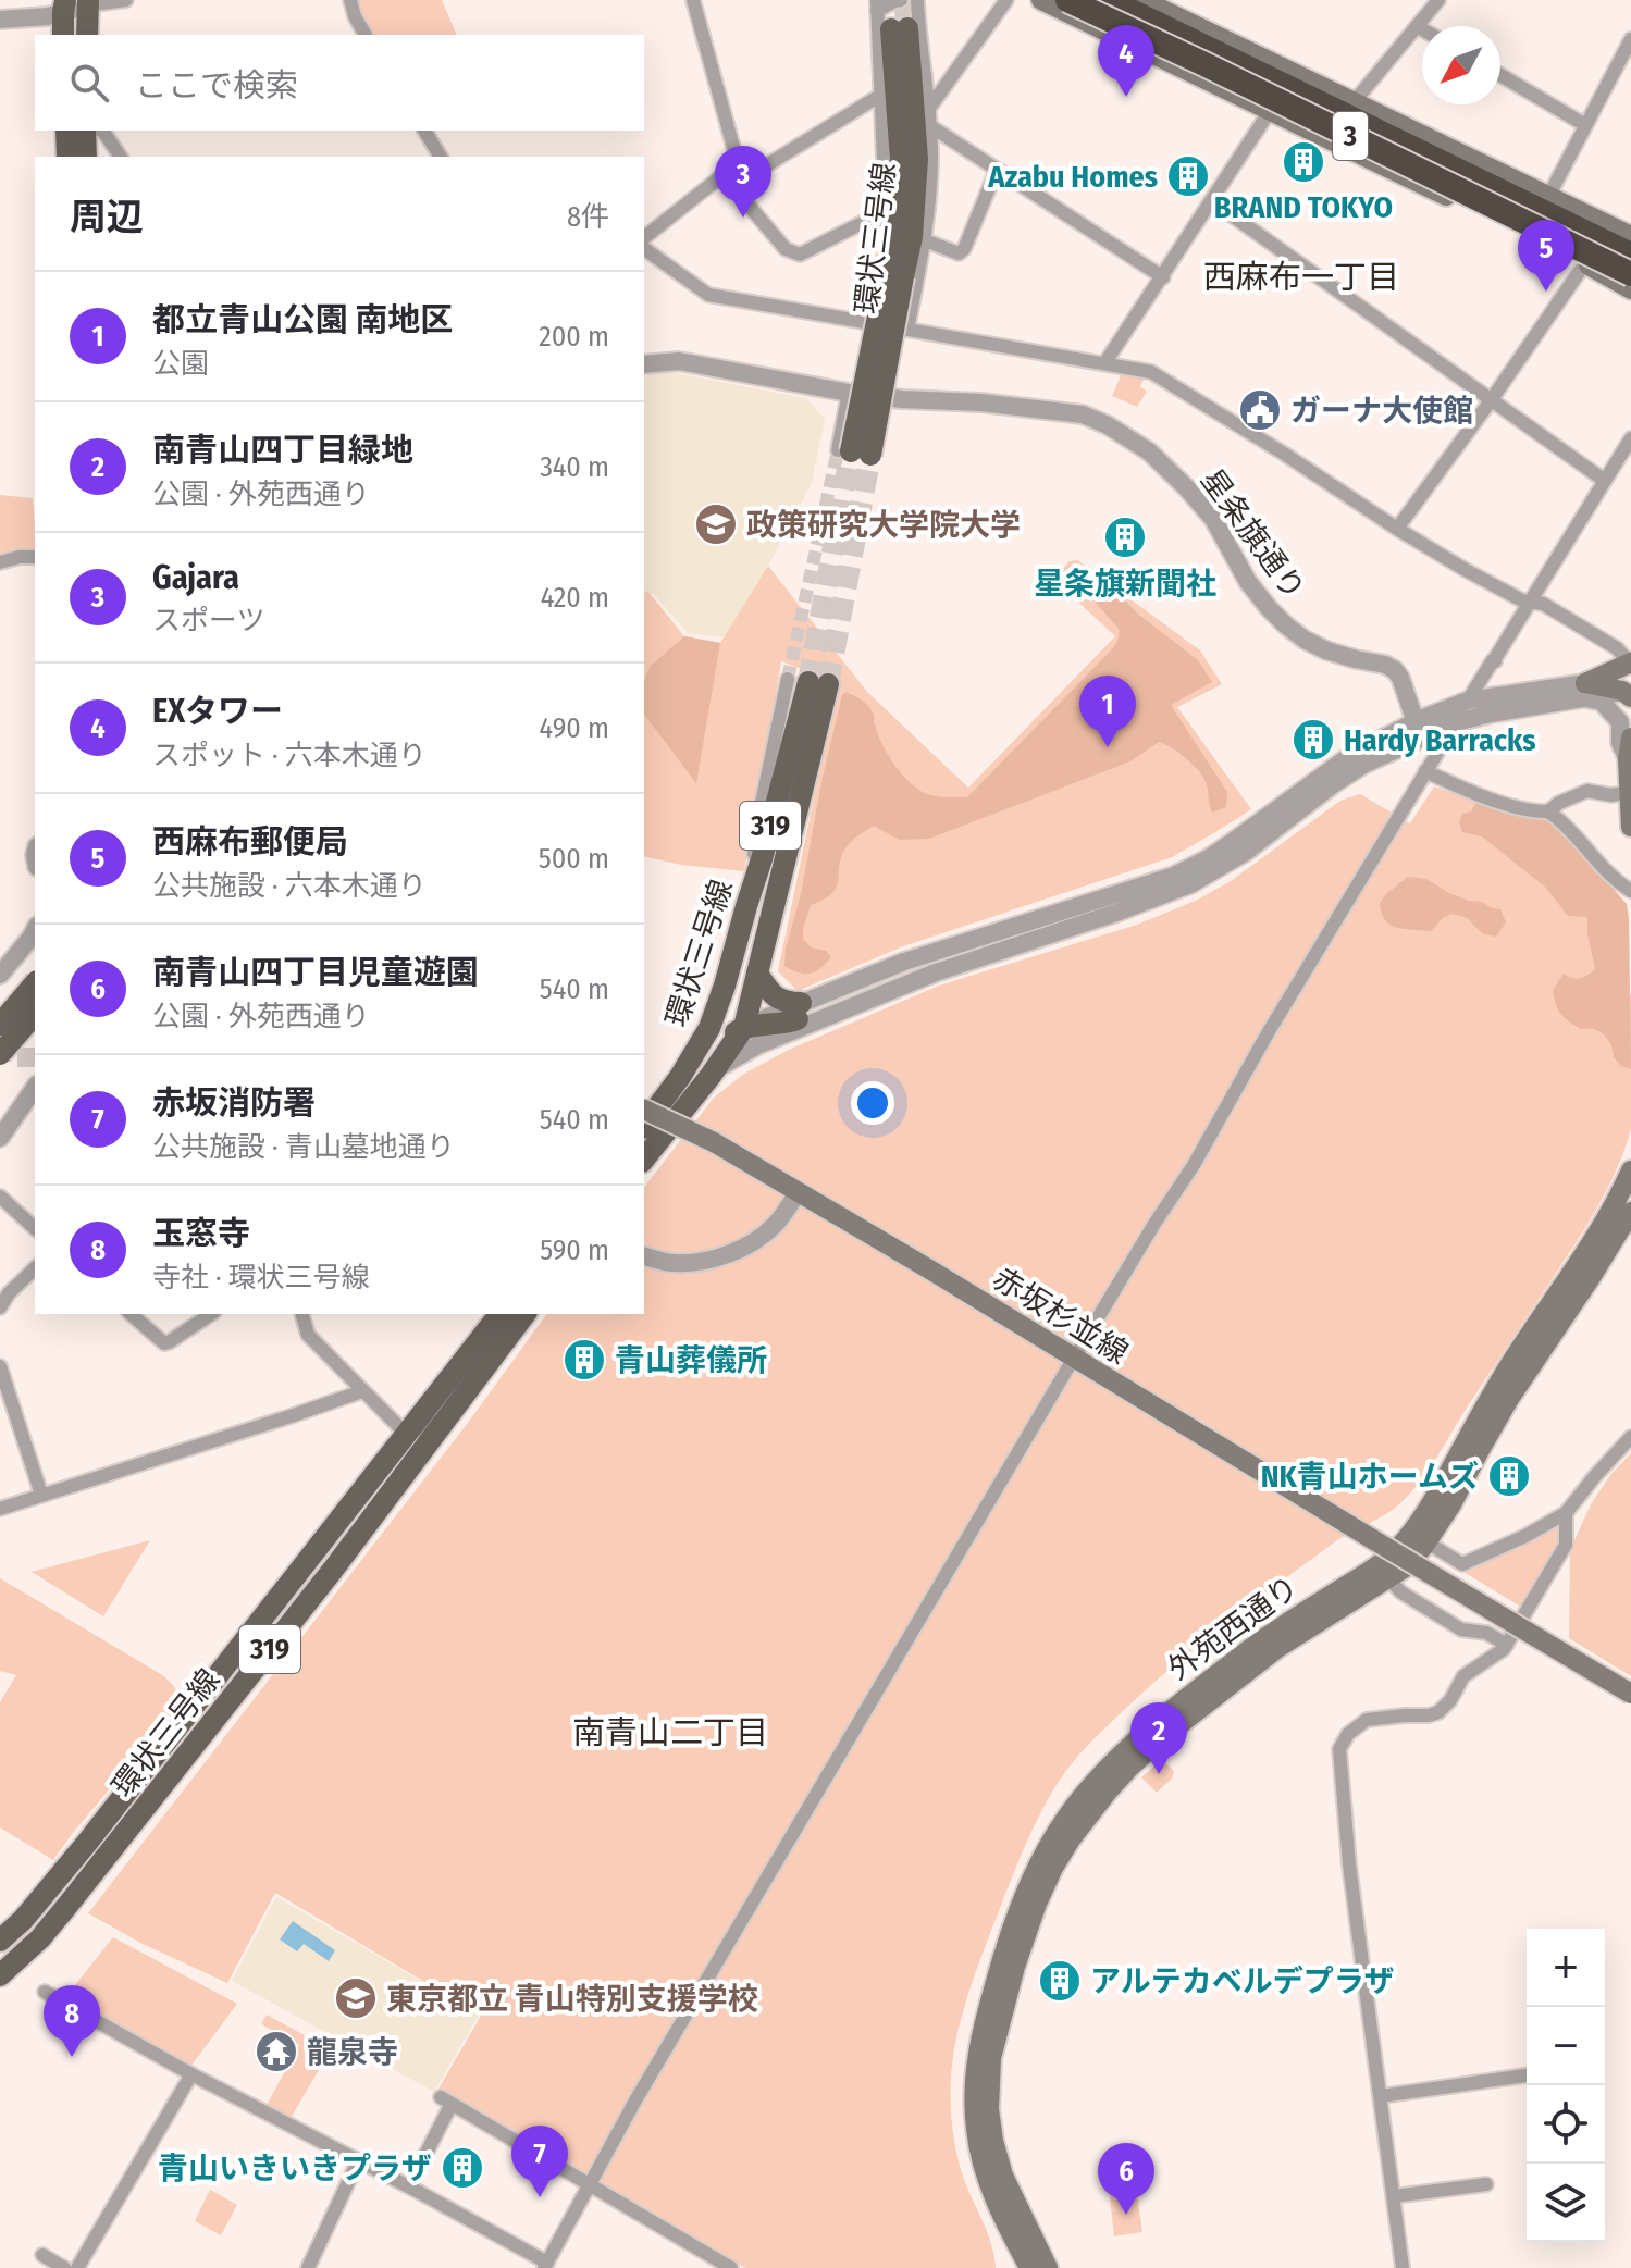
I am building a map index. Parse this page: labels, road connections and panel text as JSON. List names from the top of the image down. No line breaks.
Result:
{"streets":{"highway":["3"],"main road":["環状三号線","319","赤坂杉並線","外苑西通り"],"street":["星条旗通り"]},"districts":["西麻布一丁目","南青山二丁目"],"places":{"building":["BRAND TOKYO","Azabu Homes","星条旗新聞社","Hardy Barracks","青山葬儀所","NK青山ホームズ","アルテカベルデプラザ","青山いきいきプラザ"],"public building":["ガーナ大使館"],"school or university":["政策研究大学院大学","東京都立 青山特別支援学校"],"temple":["龍泉寺"]},"north":"bottom left","page":{"pins":["4","3","5","1","2","8","7","6"],"search":"ここで検索","heading":["周辺","8件"],"list":[{"mark":"1","name":"都立青山公園 南地区","note":"公園","value":"200 m"},{"mark":"2","name":"南青山四丁目緑地","note":"公園 · 外苑西通り","value":"340 m"},{"mark":"3","name":"Gajara","note":"スポーツ","value":"420 m"},{"mark":"4","name":"EXタワー","note":"スポット · 六本木通り","value":"490 m"},{"mark":"5","name":"西麻布郵便局","note":"公共施設 · 六本木通り","value":"500 m"},{"mark":"6","name":"南青山四丁目児童遊園","note":"公園 · 外苑西通り","value":"540 m"},{"mark":"7","name":"赤坂消防署","note":"公共施設 · 青山墓地通り","value":"540 m"},{"mark":"8","name":"玉窓寺","note":"寺社 · 環状三号線","value":"590 m"}],"map_buttons":["+","−"]}}
